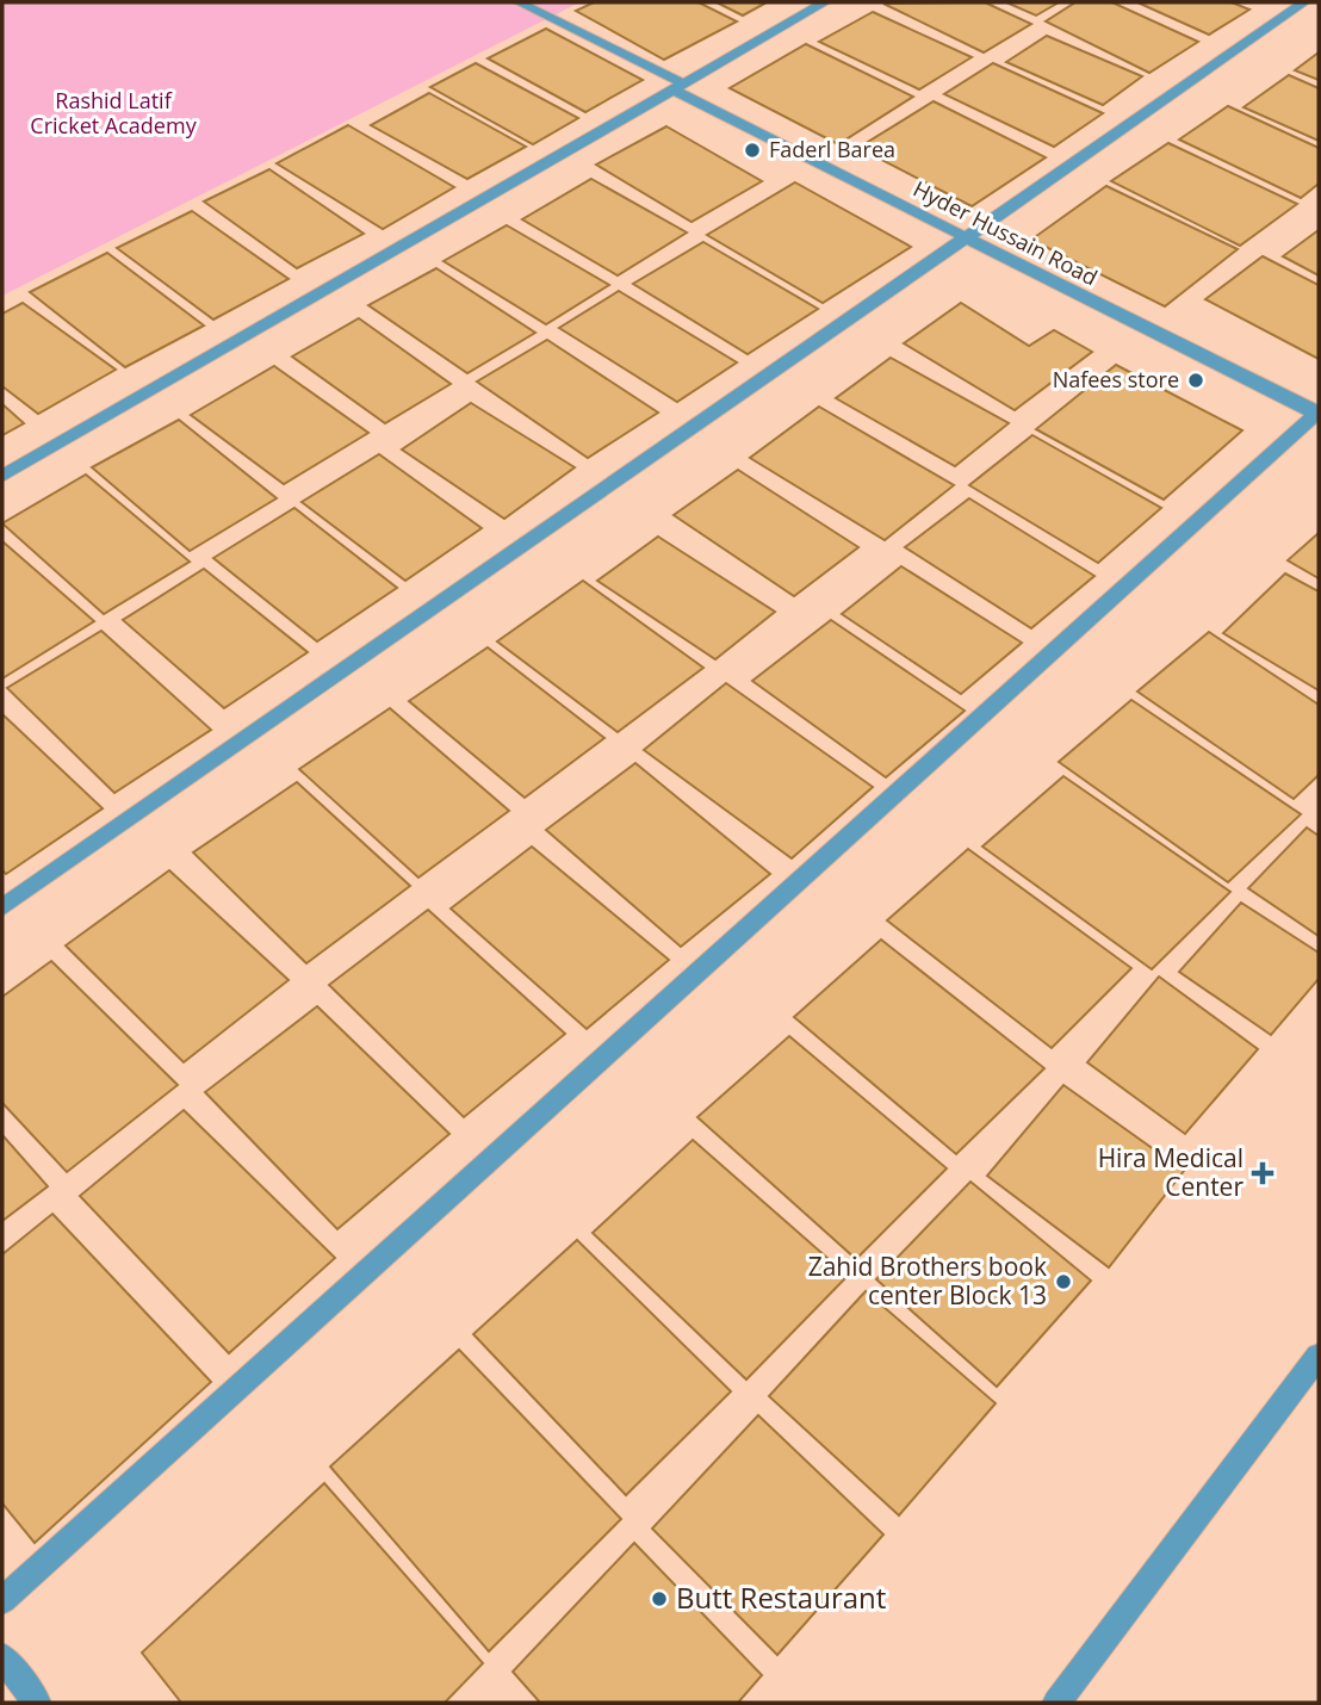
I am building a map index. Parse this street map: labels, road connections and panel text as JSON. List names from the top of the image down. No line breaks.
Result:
{"streets":{"street":["Hyder Hussain Road"]},"parks":["Rashid Latif Cricket Academy"],"places":{"other":["Faderl Barea","Nafees store","Zahid Brothers book center Block 13","Butt Restaurant"],"health":["Hira Medical Center"]}}
